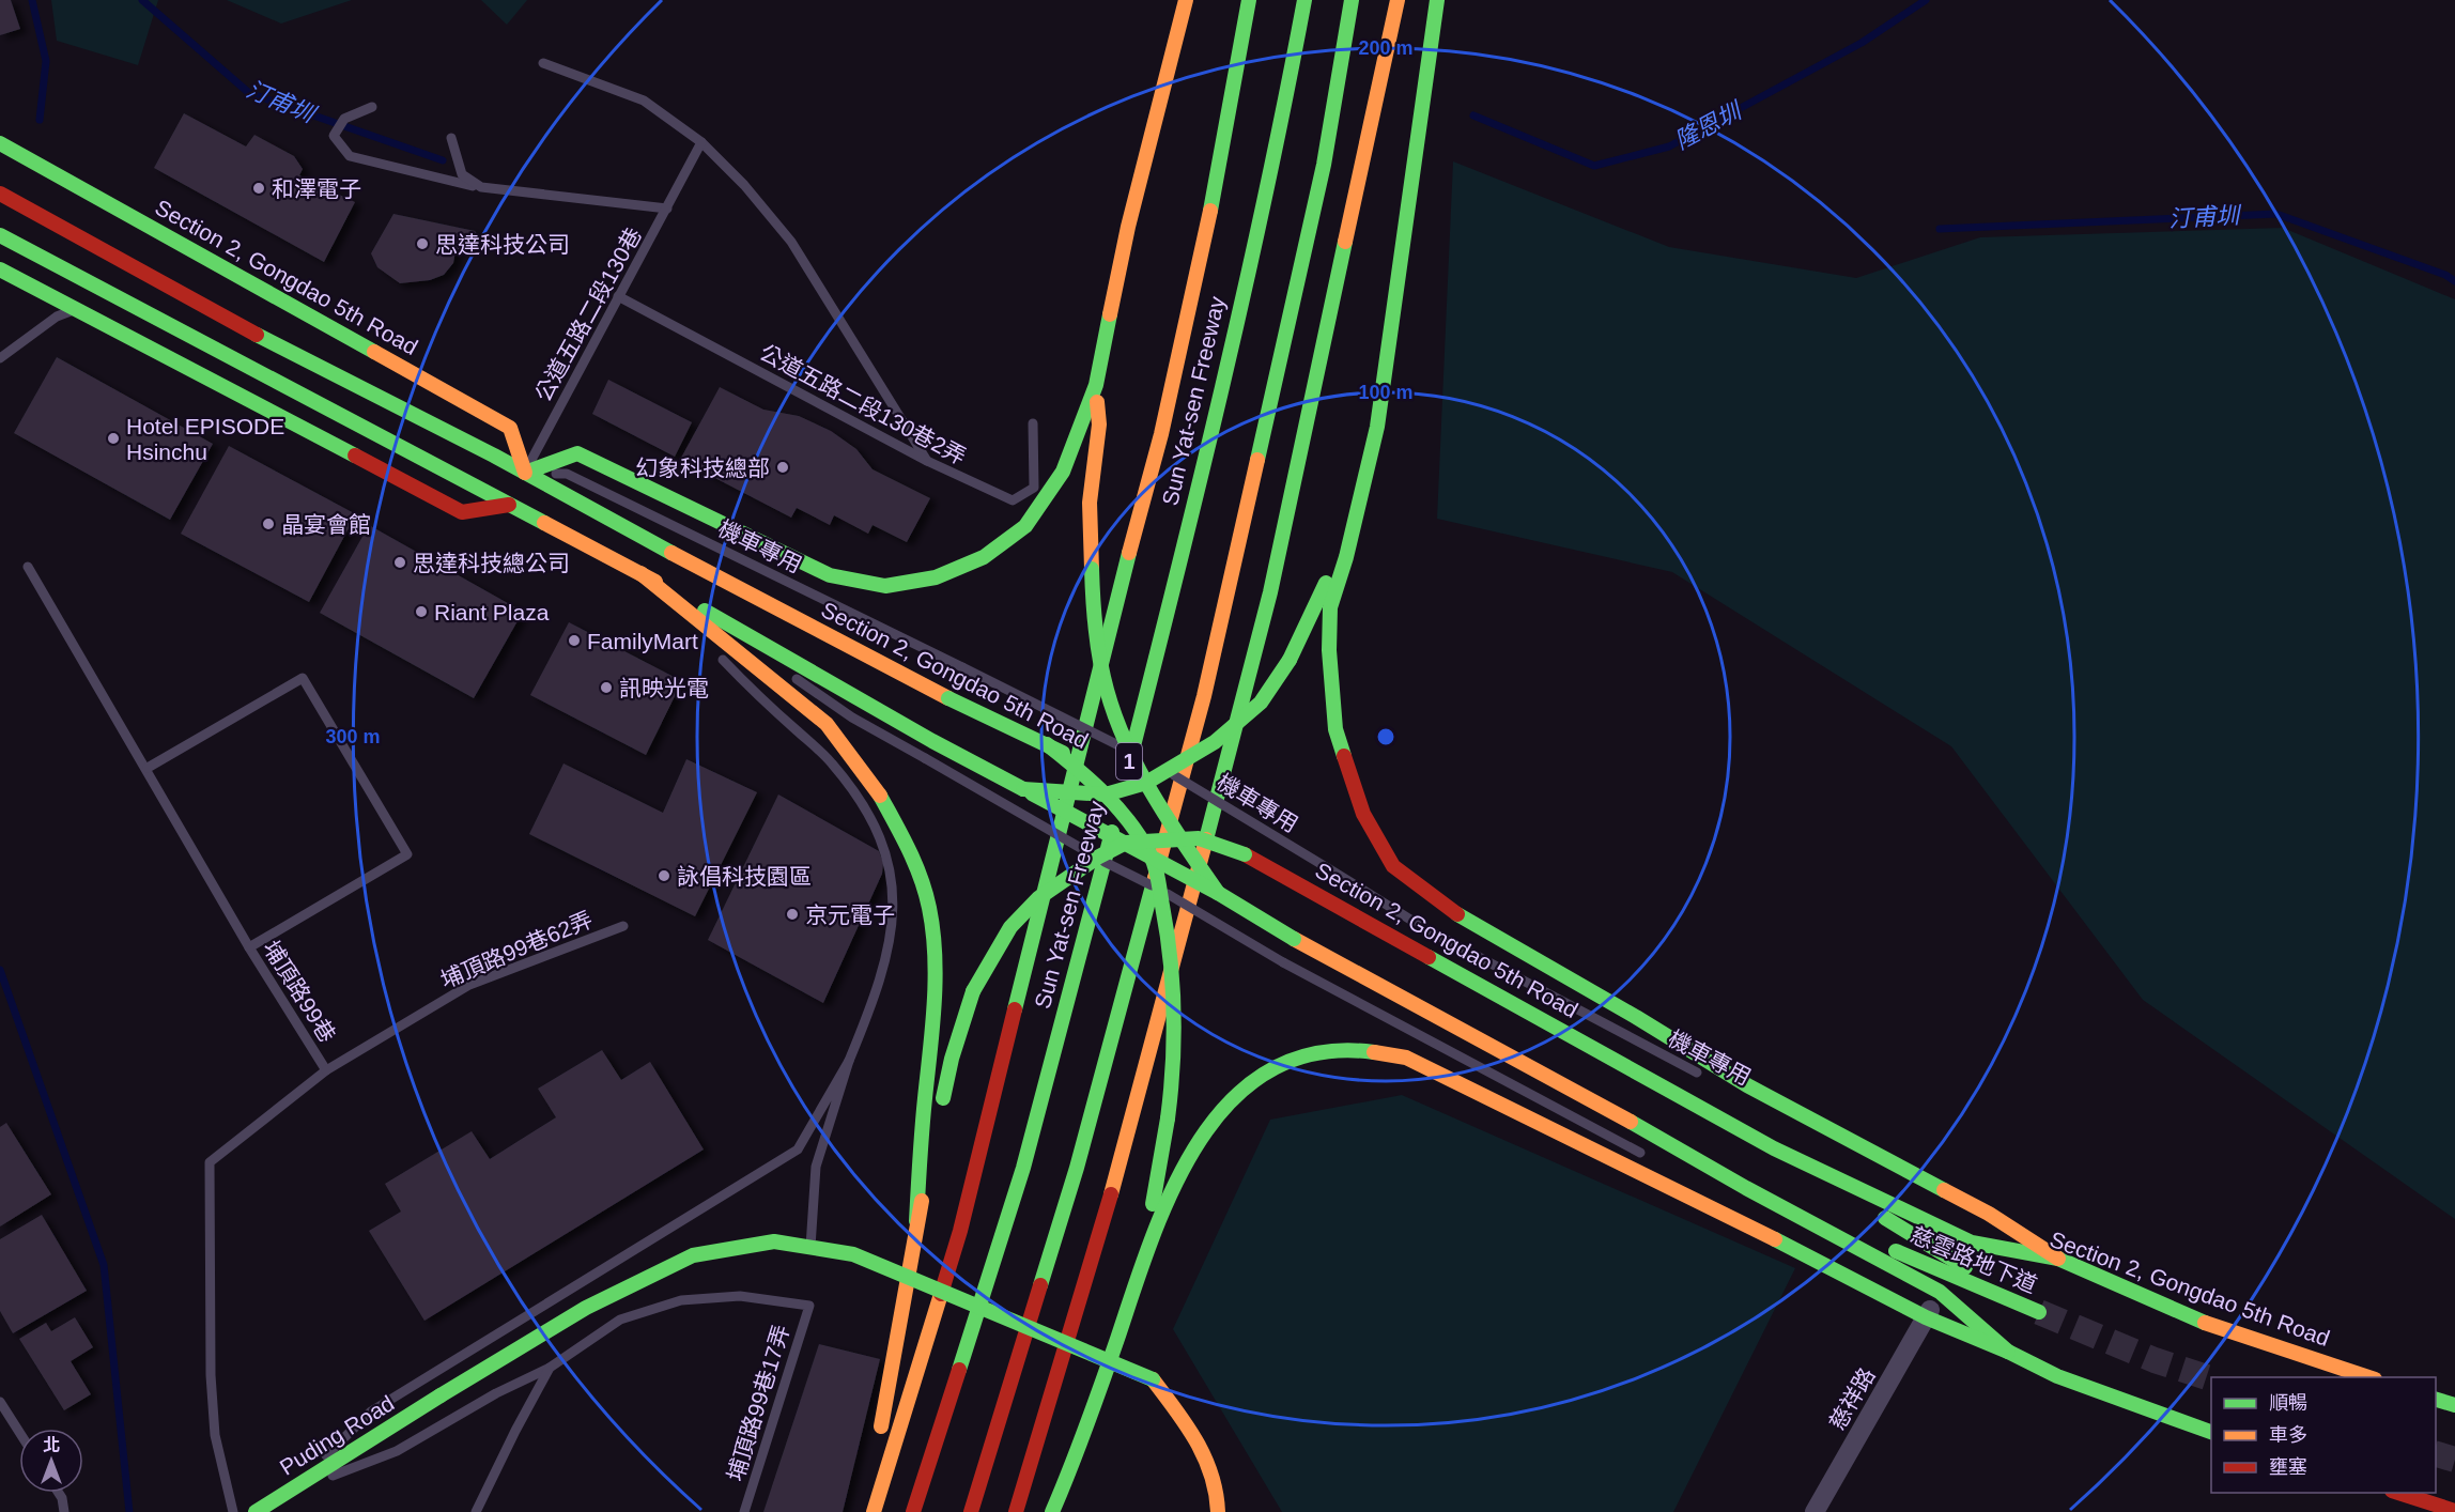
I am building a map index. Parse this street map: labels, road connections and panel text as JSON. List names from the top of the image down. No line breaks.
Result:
{"streets":{"main road":["Section 2, Gongdao 5th Road","Sun Yat-sen Freeway","1","慈雲路地下道","Puding Road"],"street":["慈祥路"],"lane":["公道五路二段130巷","公道五路二段130巷2弄","機車專用","埔頂路99巷62弄","埔頂路99巷","埔頂路99巷17弄"]},"crossings":[["Section 2, Gongdao 5th Road","公道五路二段130巷"],["Section 2, Gongdao 5th Road","機車專用"],["Section 2, Gongdao 5th Road","慈雲路地下道"],["公道五路二段130巷","公道五路二段130巷2弄"],["公道五路二段130巷","機車專用"],["埔頂路99巷62弄","埔頂路99巷"]],"water":["汀甫圳","隆恩圳"],"places":["和澤電子","思達科技公司","Hotel EPISODE Hsinchu","幻象科技總部","晶宴會館","思達科技總公司","Riant Plaza","FamilyMart","訊映光電","詠倡科技園區","京元電子"],"legend":["順暢","車多","壅塞"],"north":"top","rings":["200 m","100 m","300 m"]}
